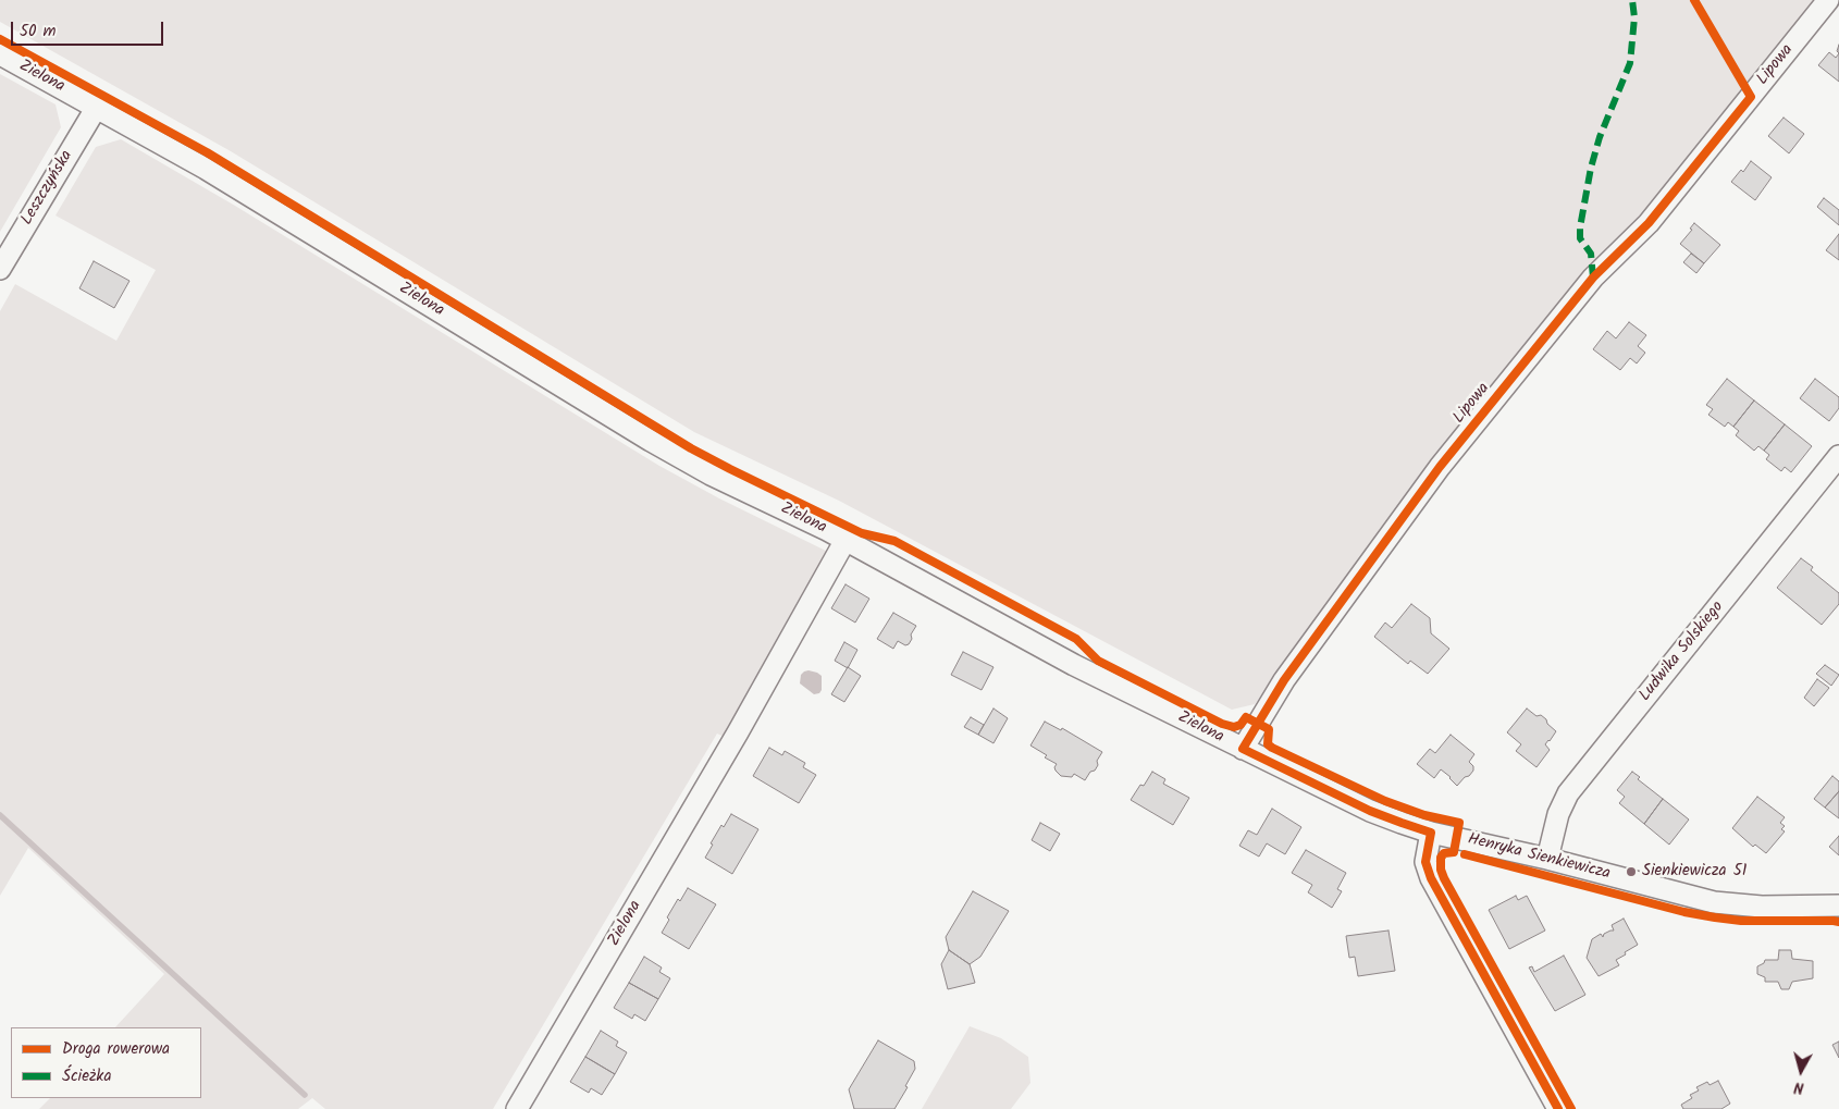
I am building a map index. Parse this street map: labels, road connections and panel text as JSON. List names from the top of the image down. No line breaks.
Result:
{"streets":{"street":["Lipowa","Zielona","Leszczyńska","Ludwika Solskiego","Henryka Sienkiewicza"]},"crossings":[["Lipowa","Zielona"],["Zielona","Leszczyńska"],["Zielona","Henryka Sienkiewicza"],["Ludwika Solskiego","Henryka Sienkiewicza"]],"places":["Sienkiewicza 51"],"legend":["Droga rowerowa","Ścieżka"],"scale_bar":"50 m","north":"bottom"}
